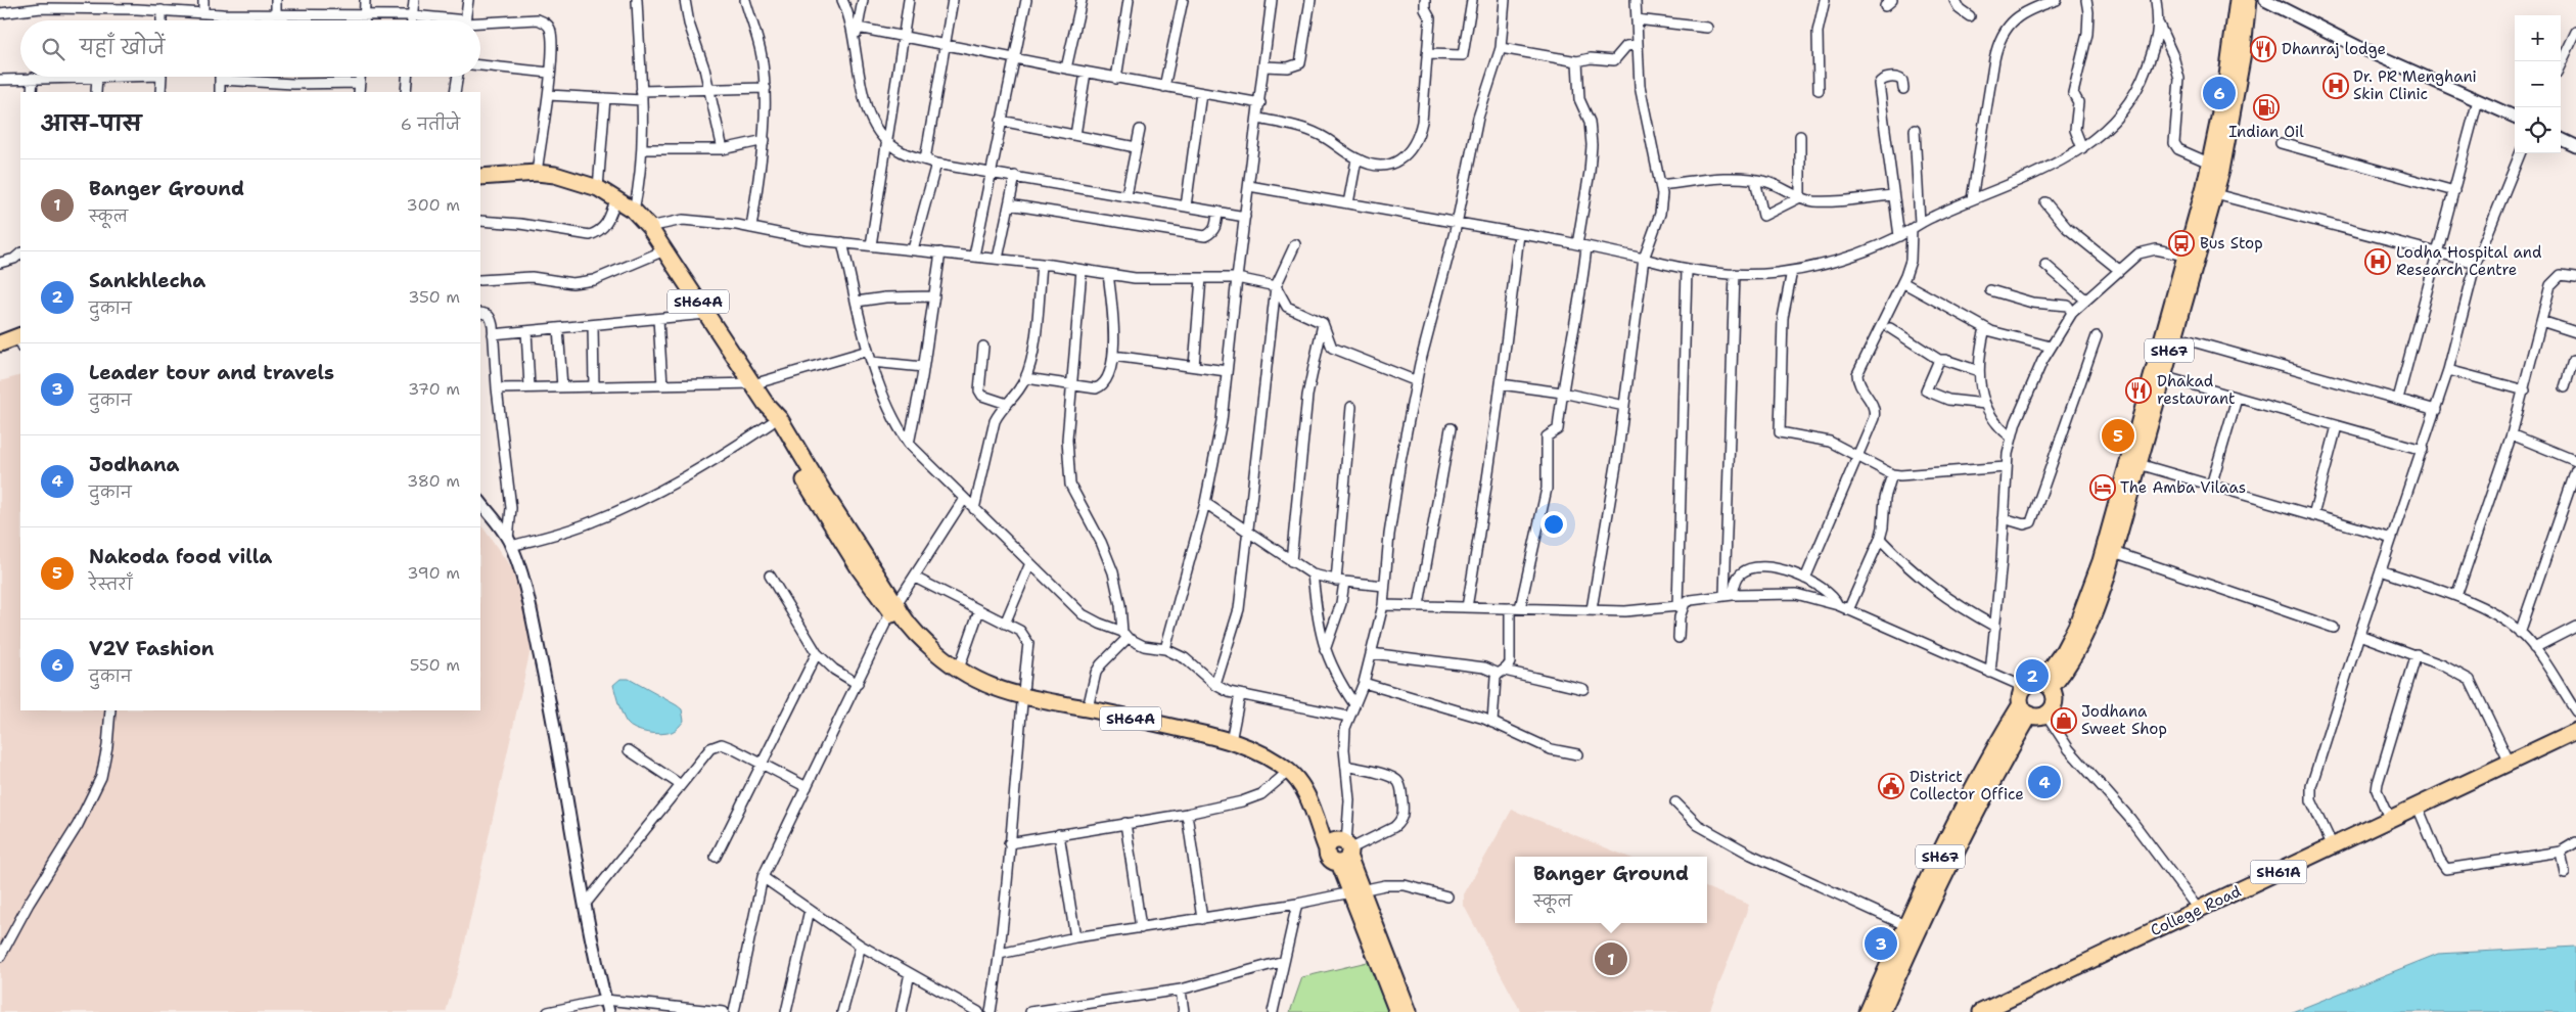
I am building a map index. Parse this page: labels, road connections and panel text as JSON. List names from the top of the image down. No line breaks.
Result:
{"streets":{"main road":["SH64A","SH67","SH61A","College Road"]},"places":{"restaurant":["Dhanraj lodge","Dhakad restaurant"],"hospital":["Dr. PR Menghani Skin Clinic","Lodha Hospital and Research Centre"],"fuel station":["Indian Oil"],"bus stop":["Bus Stop"],"hotel":["The Amba Vilaas"],"shop":["Jodhana Sweet Shop"],"public building":["District Collector Office"]},"page":{"map_buttons":["+","−"],"search":"यहाँ खोजें","pins":["6","5","2","4","3","1"],"heading":["आस-पास","6 नतीजे"],"list":[{"mark":"1","name":"Banger Ground","note":"स्कूल","value":"300 m"},{"mark":"2","name":"Sankhlecha","note":"दुकान","value":"350 m"},{"mark":"3","name":"Leader tour and travels","note":"दुकान","value":"370 m"},{"mark":"4","name":"Jodhana","note":"दुकान","value":"380 m"},{"mark":"5","name":"Nakoda food villa","note":"रेस्तराँ","value":"390 m"},{"mark":"6","name":"V2V Fashion","note":"दुकान","value":"550 m"}],"popup":["Banger Ground","स्कूल"]}}
